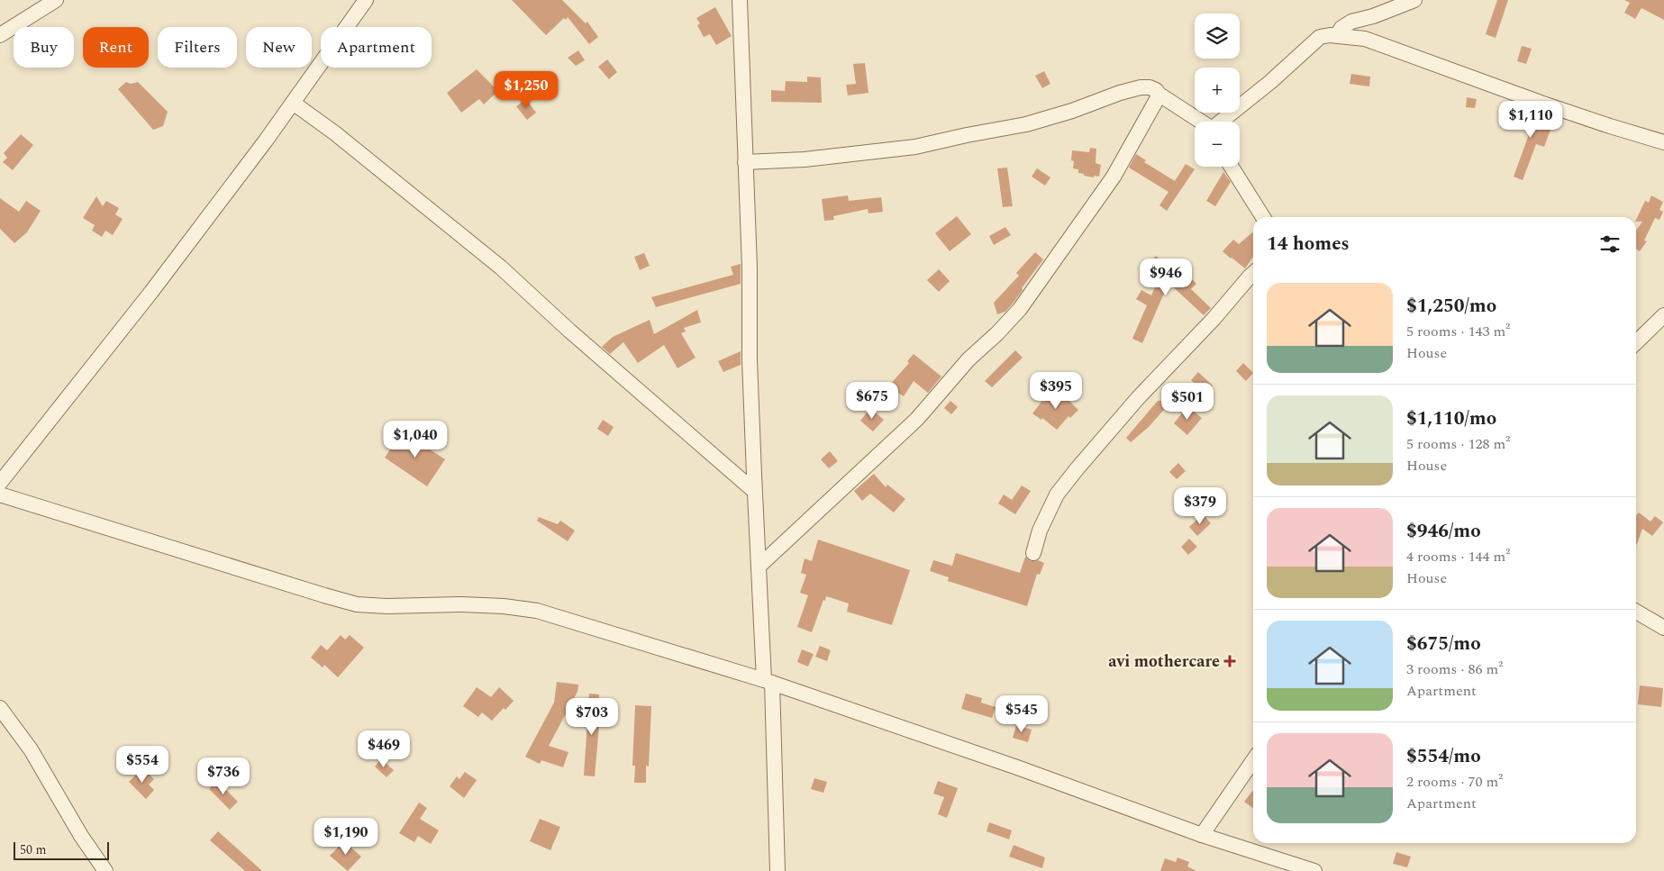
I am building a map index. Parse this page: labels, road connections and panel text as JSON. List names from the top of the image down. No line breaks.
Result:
{"places":{"health":["avi mothercare"]},"scale_bar":"50 m","page":{"map_buttons":["+","−"],"chip":["Buy","Rent","Filters","New","Apartment"],"price":["$1,250","$1,110","$946","$395","$675","$501","$1,040","$379","$545","$703","$469","$554","$736","$1,190"],"heading":"14 homes","list":[{"name":"$1,250/mo","note":"5 rooms · 143 m² · House"},{"name":"$1,110/mo","note":"5 rooms · 128 m² · House"},{"name":"$946/mo","note":"4 rooms · 144 m² · House"},{"name":"$675/mo","note":"3 rooms · 86 m² · Apartment"},{"name":"$554/mo","note":"2 rooms · 70 m² · Apartment"}],"scale":"50 m"}}
